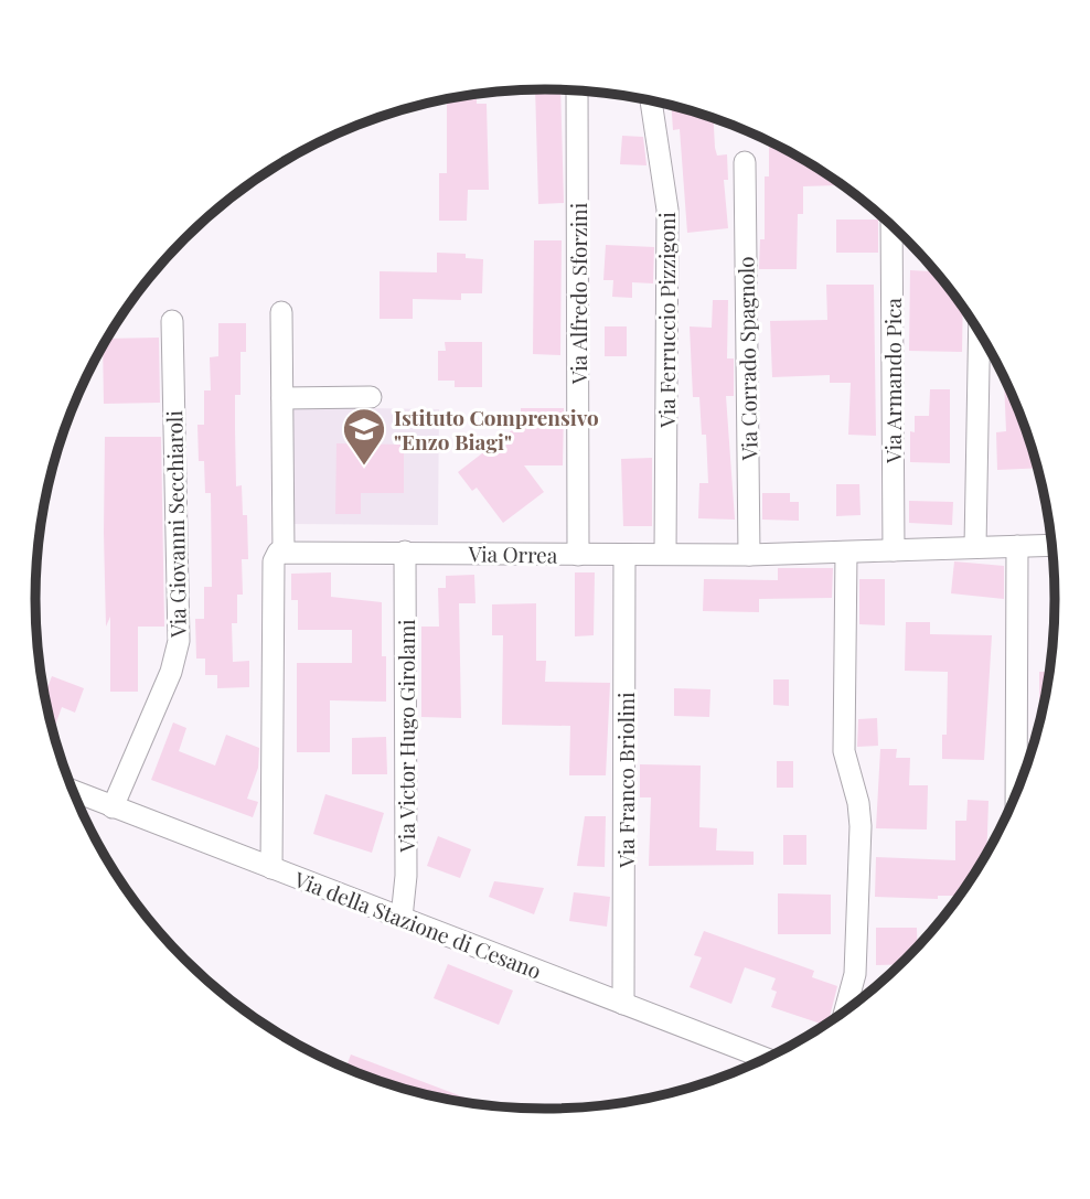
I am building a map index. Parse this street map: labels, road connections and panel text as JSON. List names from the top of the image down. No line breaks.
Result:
{"streets":{"street":["Via Alfredo Sforzini","Via Ferruccio Pizzigoni","Via Corrado Spagnolo","Via Armando Pica","Via Giovanni Secchiaroli","Via Orrea","Via Victor Hugo Girolami","Via Franco Briolini","Via della Stazione di Cesano"]},"crossings":[["Via Alfredo Sforzini","Via Orrea"],["Via Ferruccio Pizzigoni","Via Orrea"],["Via Corrado Spagnolo","Via Orrea"],["Via Armando Pica","Via Orrea"],["Via Giovanni Secchiaroli","Via della Stazione di Cesano"],["Via Orrea","Via Victor Hugo Girolami"],["Via Orrea","Via Franco Briolini"],["Via Victor Hugo Girolami","Via della Stazione di Cesano"],["Via Franco Briolini","Via della Stazione di Cesano"]],"places":{"school or university":["Istituto Comprensivo \"Enzo Biagi\""]}}
